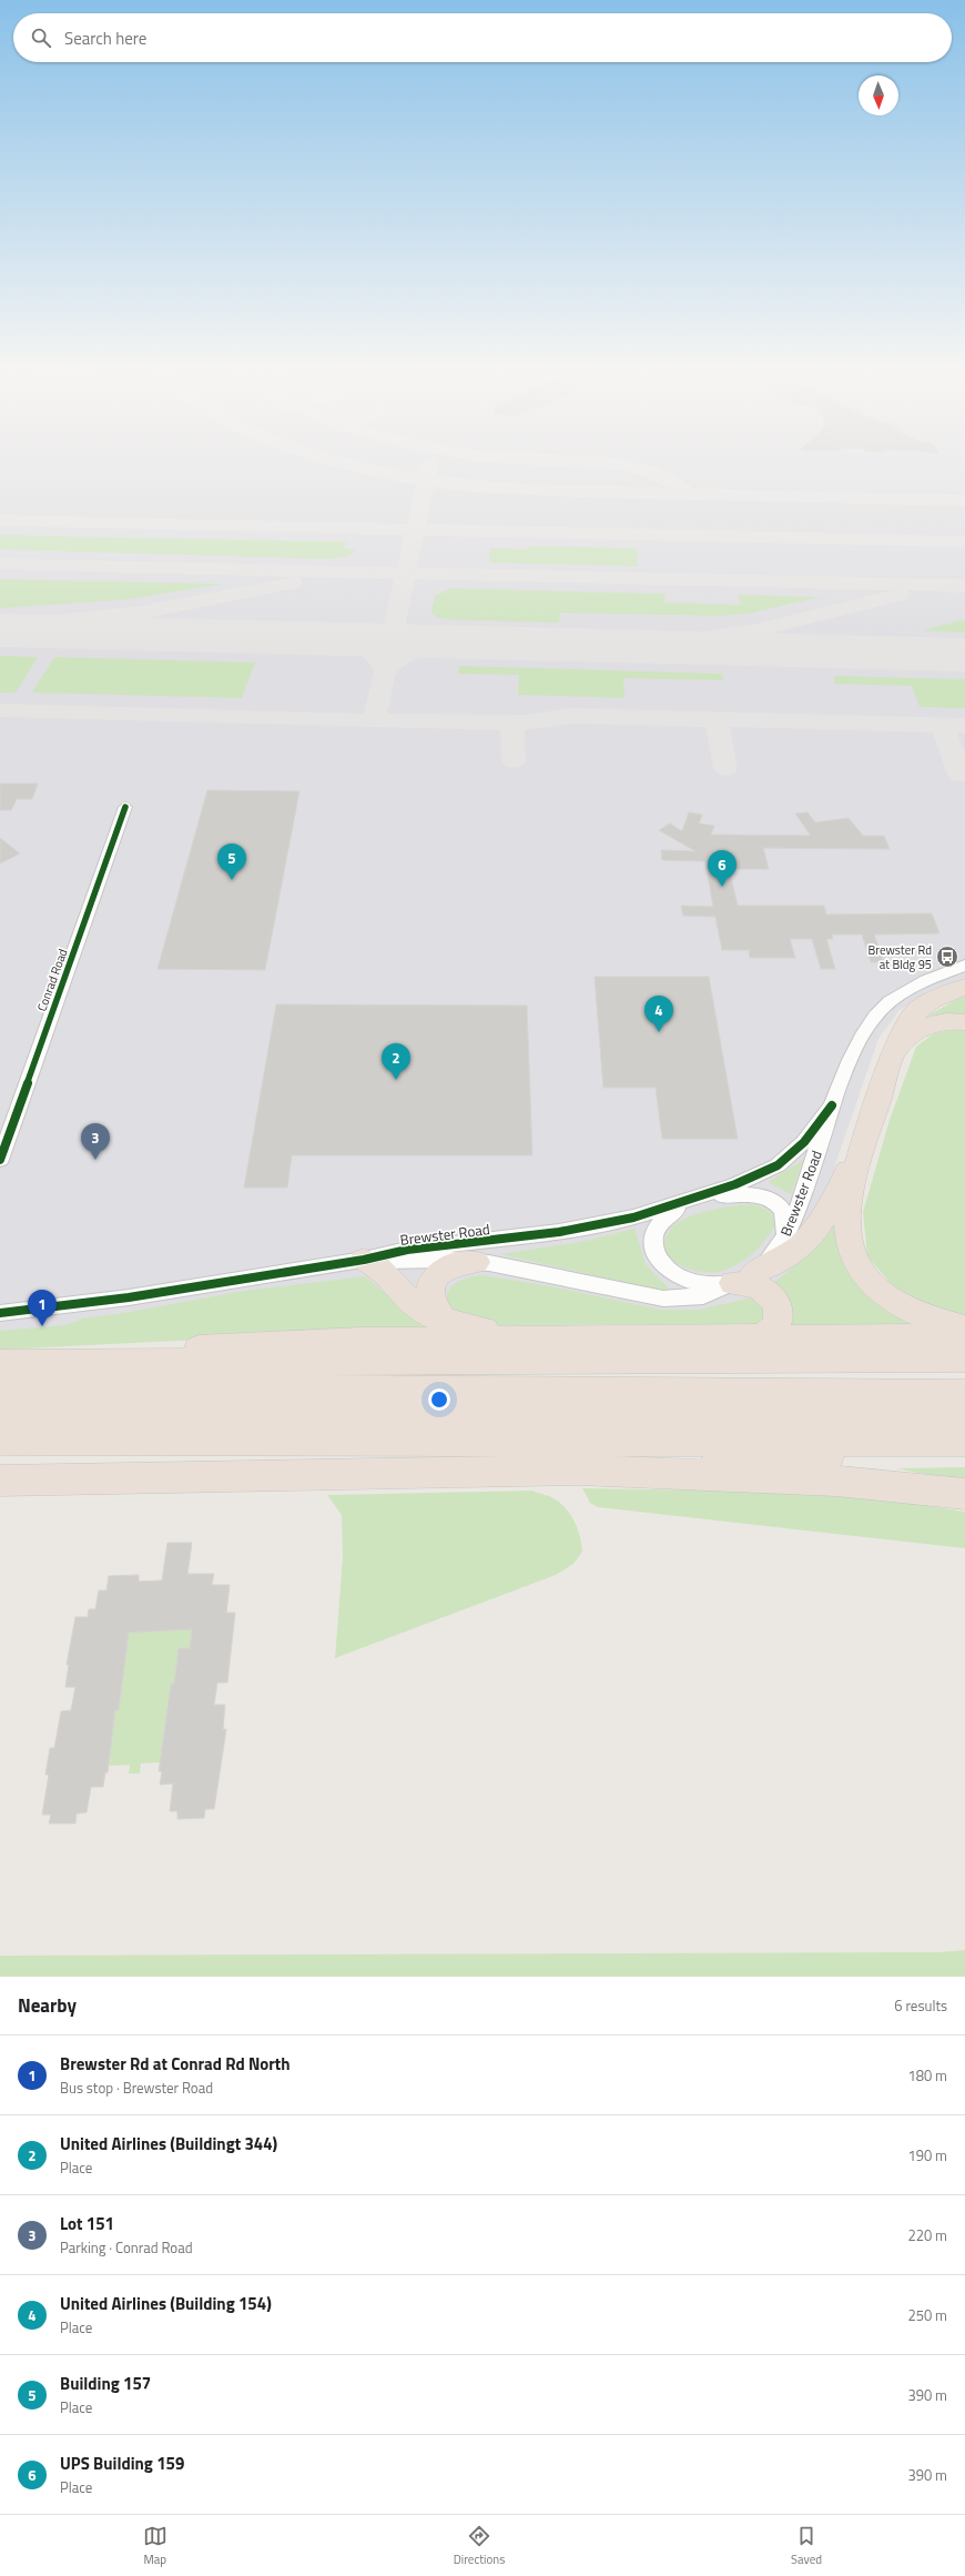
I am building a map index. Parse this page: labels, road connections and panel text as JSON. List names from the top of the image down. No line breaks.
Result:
{"streets":{"street":["Conrad Road","Brewster Road"]},"places":{"bus stop":["Brewster Rd at Bldg 95"]},"north":"bottom","page":{"search":"Search here","pins":["5","6","4","2","3","1"],"heading":["Nearby","6 results"],"list":[{"mark":"1","name":"Brewster Rd at Conrad Rd North","note":"Bus stop · Brewster Road","value":"180 m"},{"mark":"2","name":"United Airlines (Buildingt 344)","note":"Place","value":"190 m"},{"mark":"3","name":"Lot 151","note":"Parking · Conrad Road","value":"220 m"},{"mark":"4","name":"United Airlines (Building 154)","note":"Place","value":"250 m"},{"mark":"5","name":"Building 157","note":"Place","value":"390 m"},{"mark":"6","name":"UPS Building 159","note":"Place","value":"390 m"}],"nav":["Map","Directions","Saved"]}}
